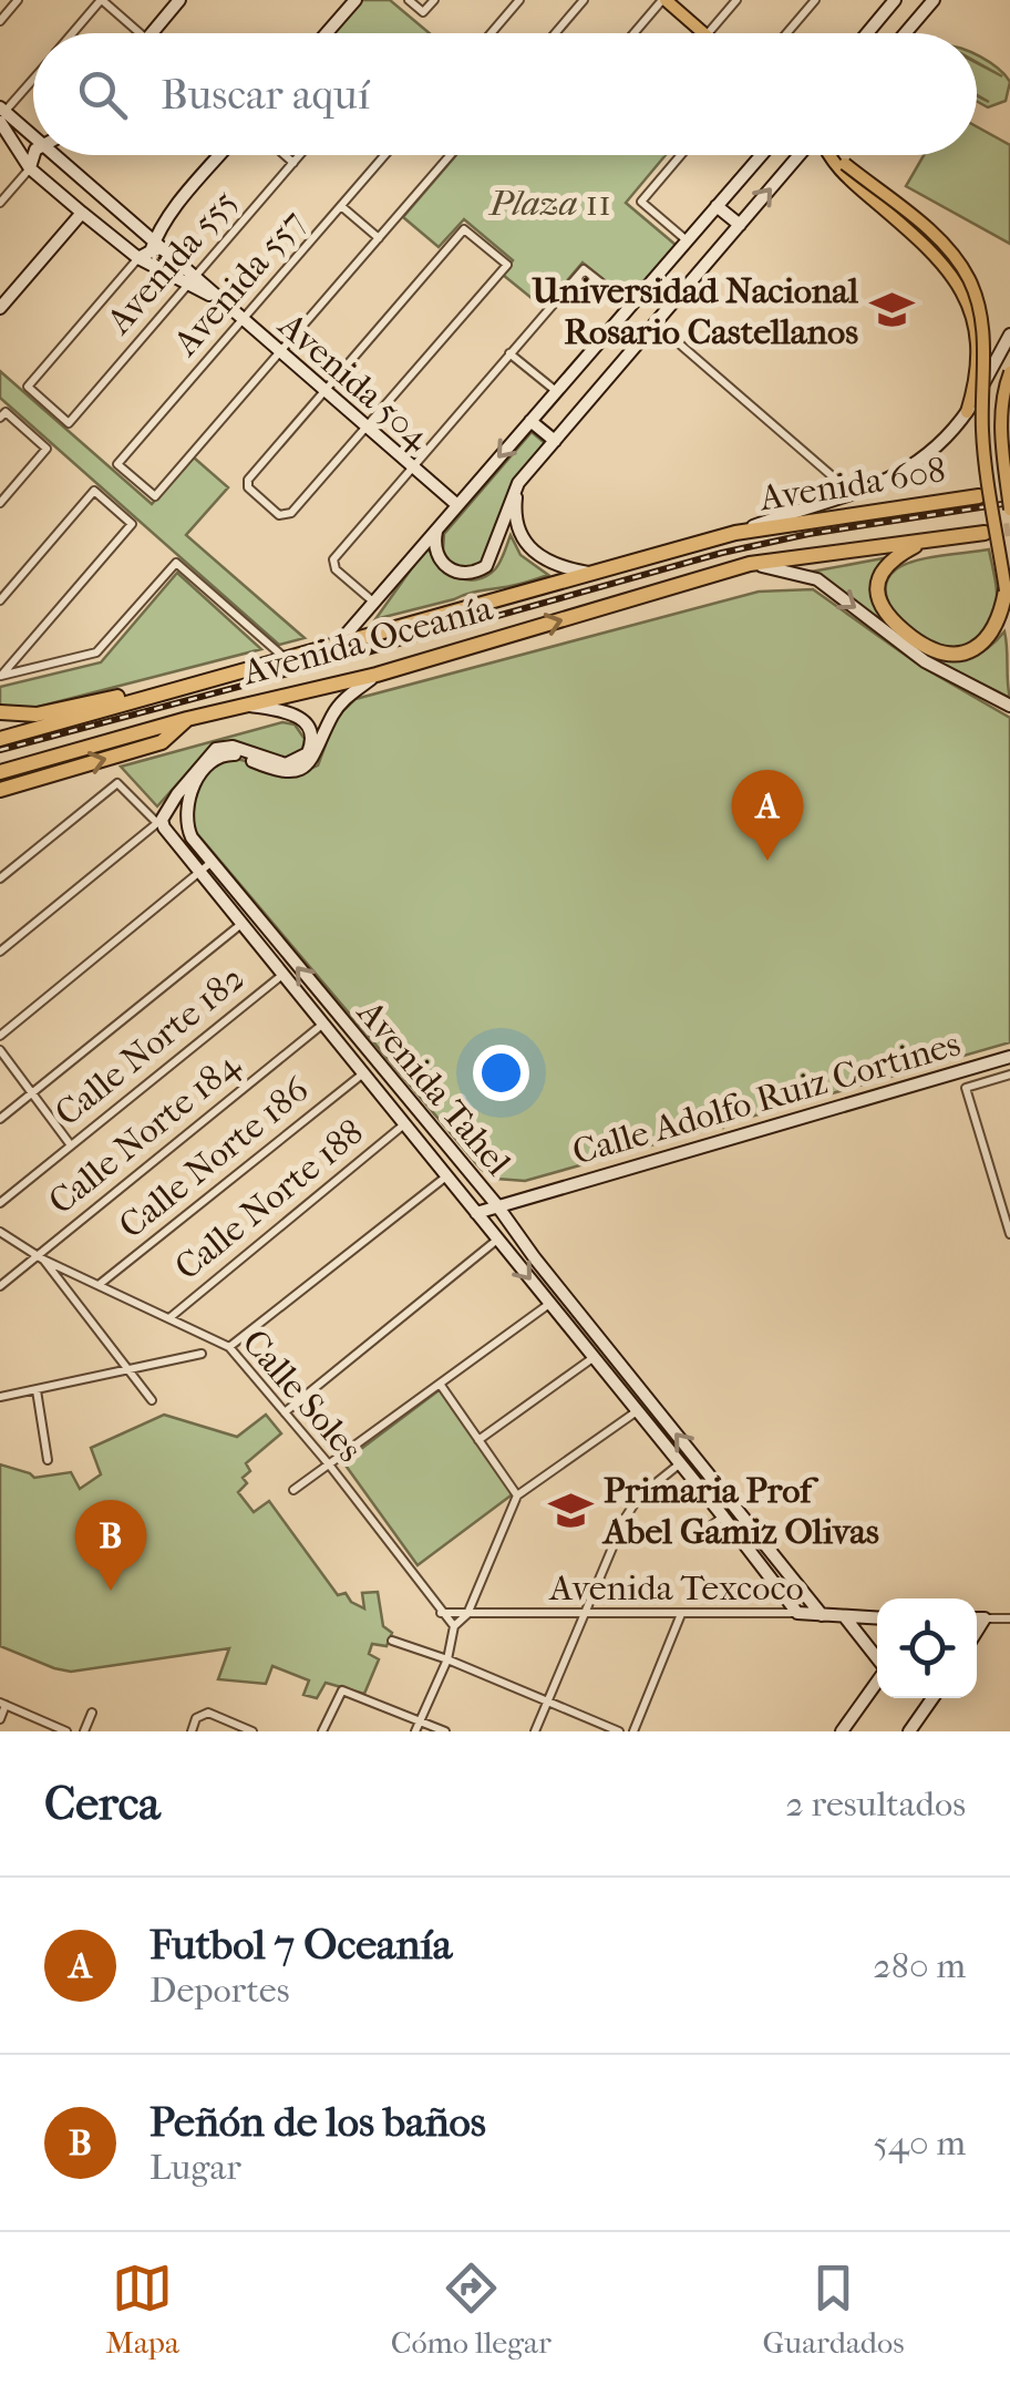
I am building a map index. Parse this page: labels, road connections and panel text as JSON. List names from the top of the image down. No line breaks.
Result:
{"streets":{"highway":["Avenida 608","Avenida Oceanía"],"street":["Avenida 555","Avenida 557","Avenida 504","Calle Norte 182","Avenida Tahel","Calle Adolfo Ruiz Cortines","Calle Norte 184","Calle Norte 186","Calle Norte 188","Calle Soles","Avenida Texcoco"]},"crossings":[["Avenida 555","Avenida 504"],["Avenida 557","Avenida 504"],["Avenida 608","Avenida Oceanía"],["Avenida Oceanía","Avenida Tahel"],["Calle Norte 182","Avenida Tahel"],["Avenida Tahel","Calle Adolfo Ruiz Cortines"],["Avenida Tahel","Calle Norte 184"],["Avenida Tahel","Calle Norte 186"],["Avenida Tahel","Calle Norte 188"],["Avenida Tahel","Avenida Texcoco"],["Calle Norte 184","Calle Soles"],["Calle Norte 186","Calle Soles"],["Calle Norte 188","Calle Soles"],["Calle Soles","Avenida Texcoco"]],"parks":["Plaza 11"],"places":{"school or university":["Universidad Nacional Rosario Castellanos","Primaria Prof Abel Gamiz Olivas"]},"page":{"search":"Buscar aquí","pins":["A","B"],"heading":["Cerca","2 resultados"],"list":[{"mark":"A","name":"Futbol 7 Oceanía","note":"Deportes","value":"280 m"},{"mark":"B","name":"Peñón de los baños","note":"Lugar","value":"540 m"}],"nav":["Mapa","Cómo llegar","Guardados"]}}
